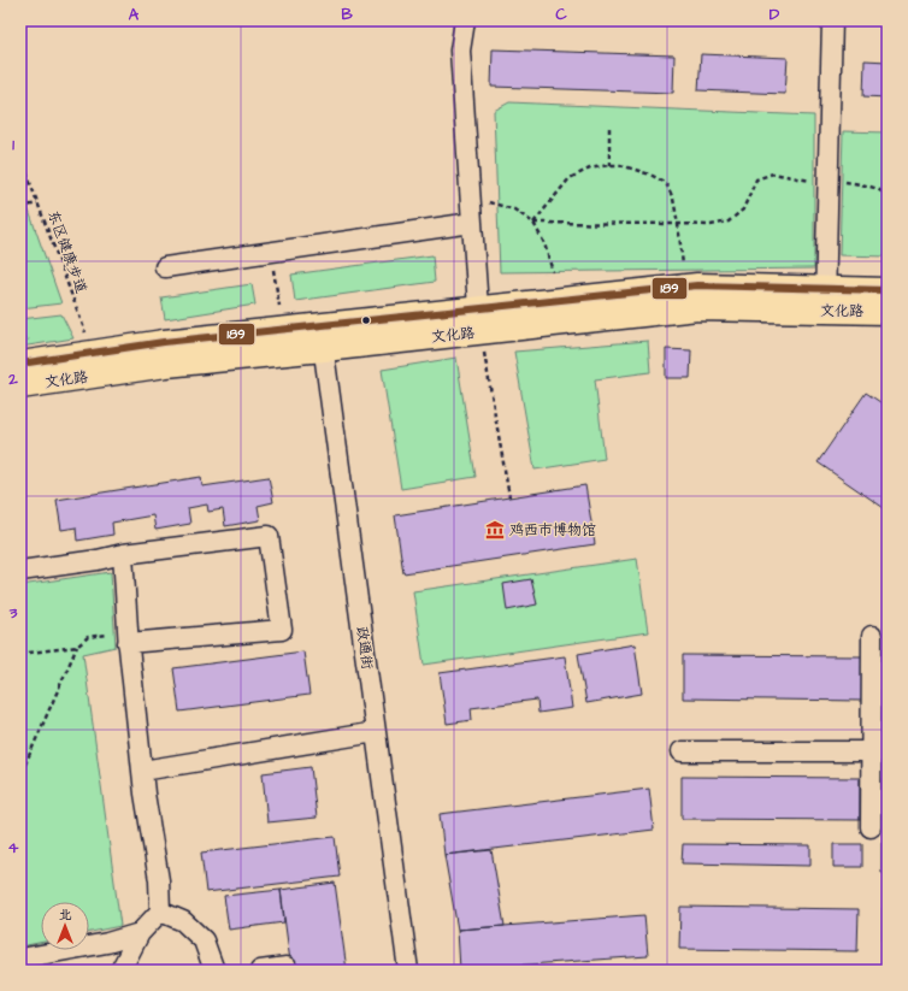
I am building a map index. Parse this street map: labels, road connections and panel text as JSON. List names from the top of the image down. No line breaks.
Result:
{"streets":{"main road":["文化路"],"street":["政通街"],"path":["东区健康步道"]},"crossings":[["东区健康步道","文化路"],["文化路","政通街"]],"places":{"museum":["鸡西市博物馆"]},"lines":["transit line 189"],"north":"top","grid":{"columns":["A","B","C","D"],"rows":["1","2","3","4"]}}
